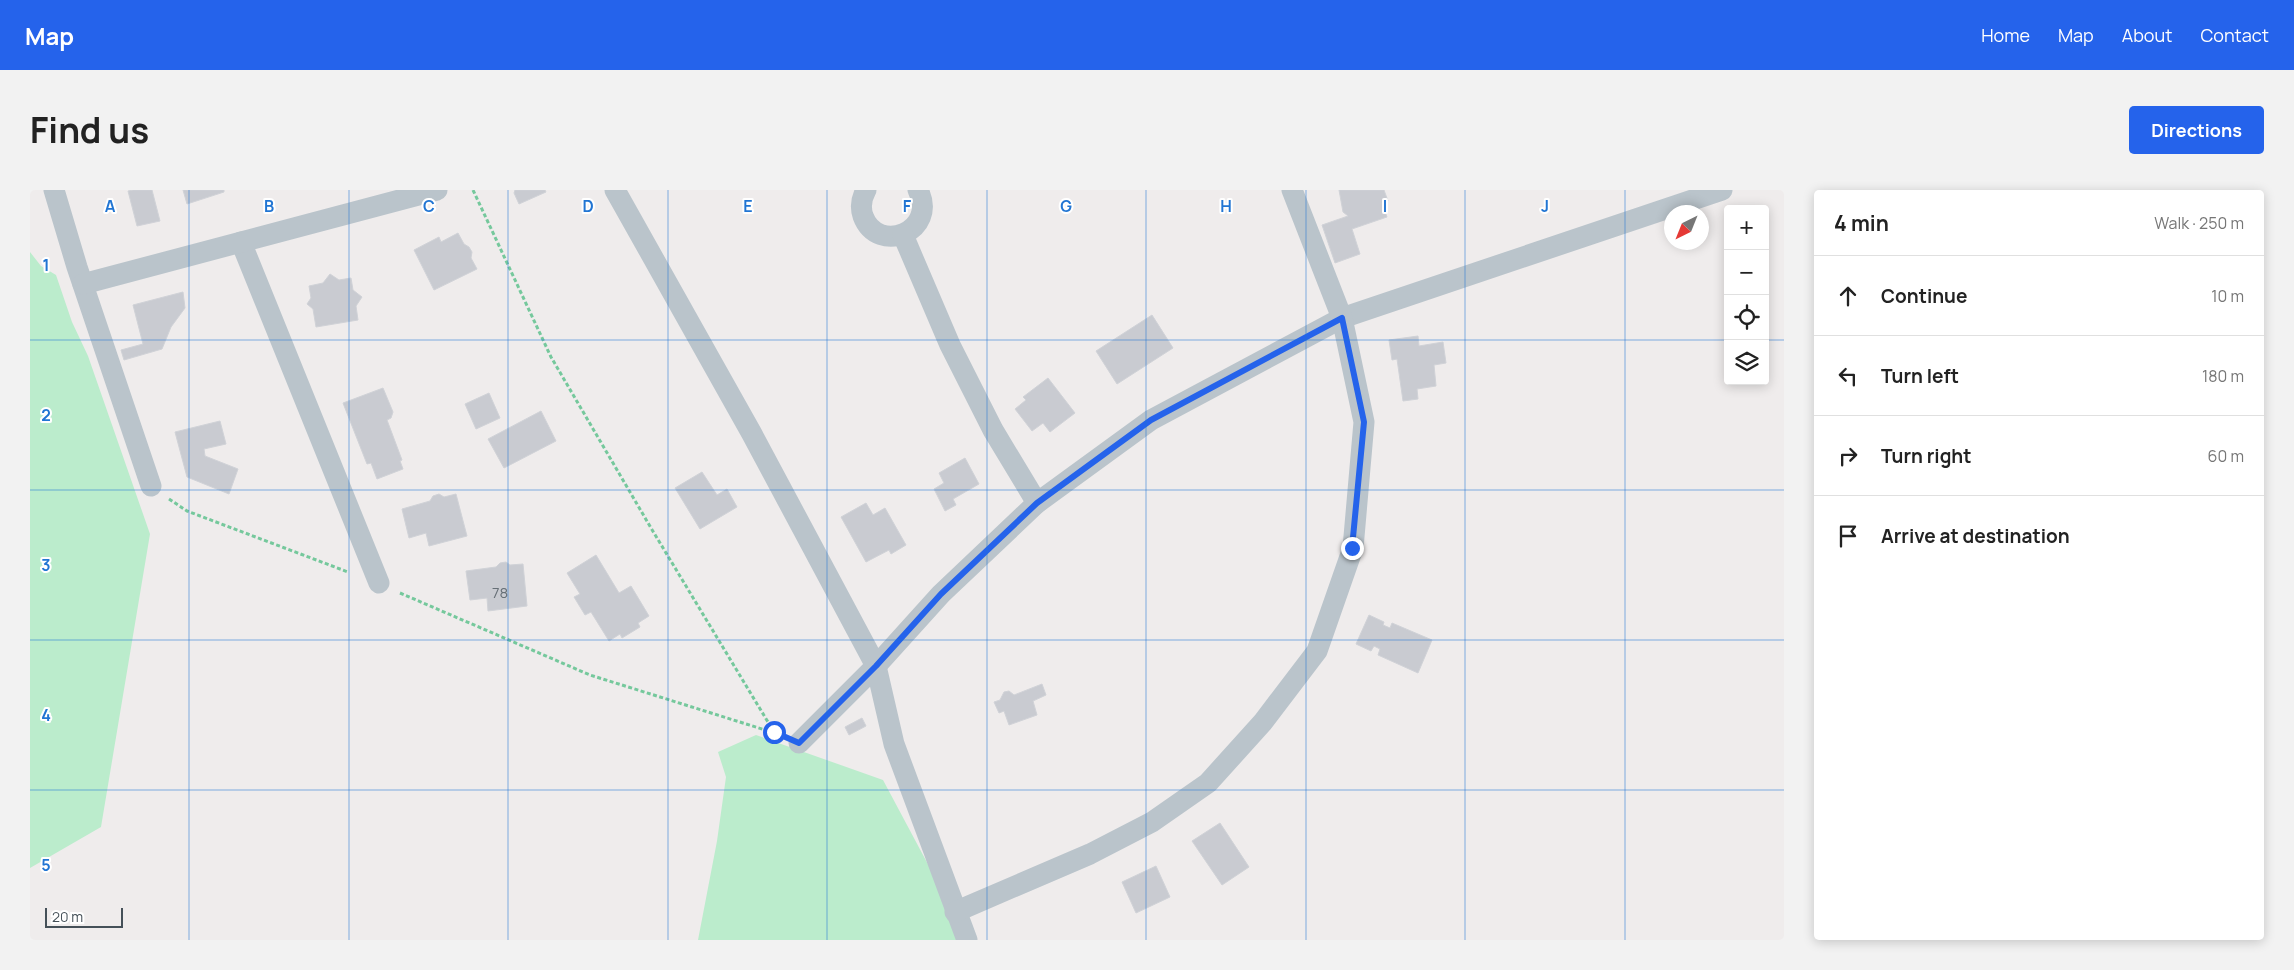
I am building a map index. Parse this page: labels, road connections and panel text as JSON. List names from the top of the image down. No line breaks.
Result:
{"house_numbers":["78"],"scale_bar":"20 m","north":"bottom left","page":{"header":"Map","nav":["Home","Map","About","Contact"],"title":"Find us","buttons":"Directions","heading":["4 min","Walk · 250 m"],"map_buttons":["+","−"],"list":[["Continue","10 m"],["Turn left","180 m"],["Turn right","60 m"],"Arrive at destination"],"scale":"20 m"},"grid":{"columns":["A","B","C","D","E","F","G","H","I","J"],"rows":["1","2","3","4","5"]}}
